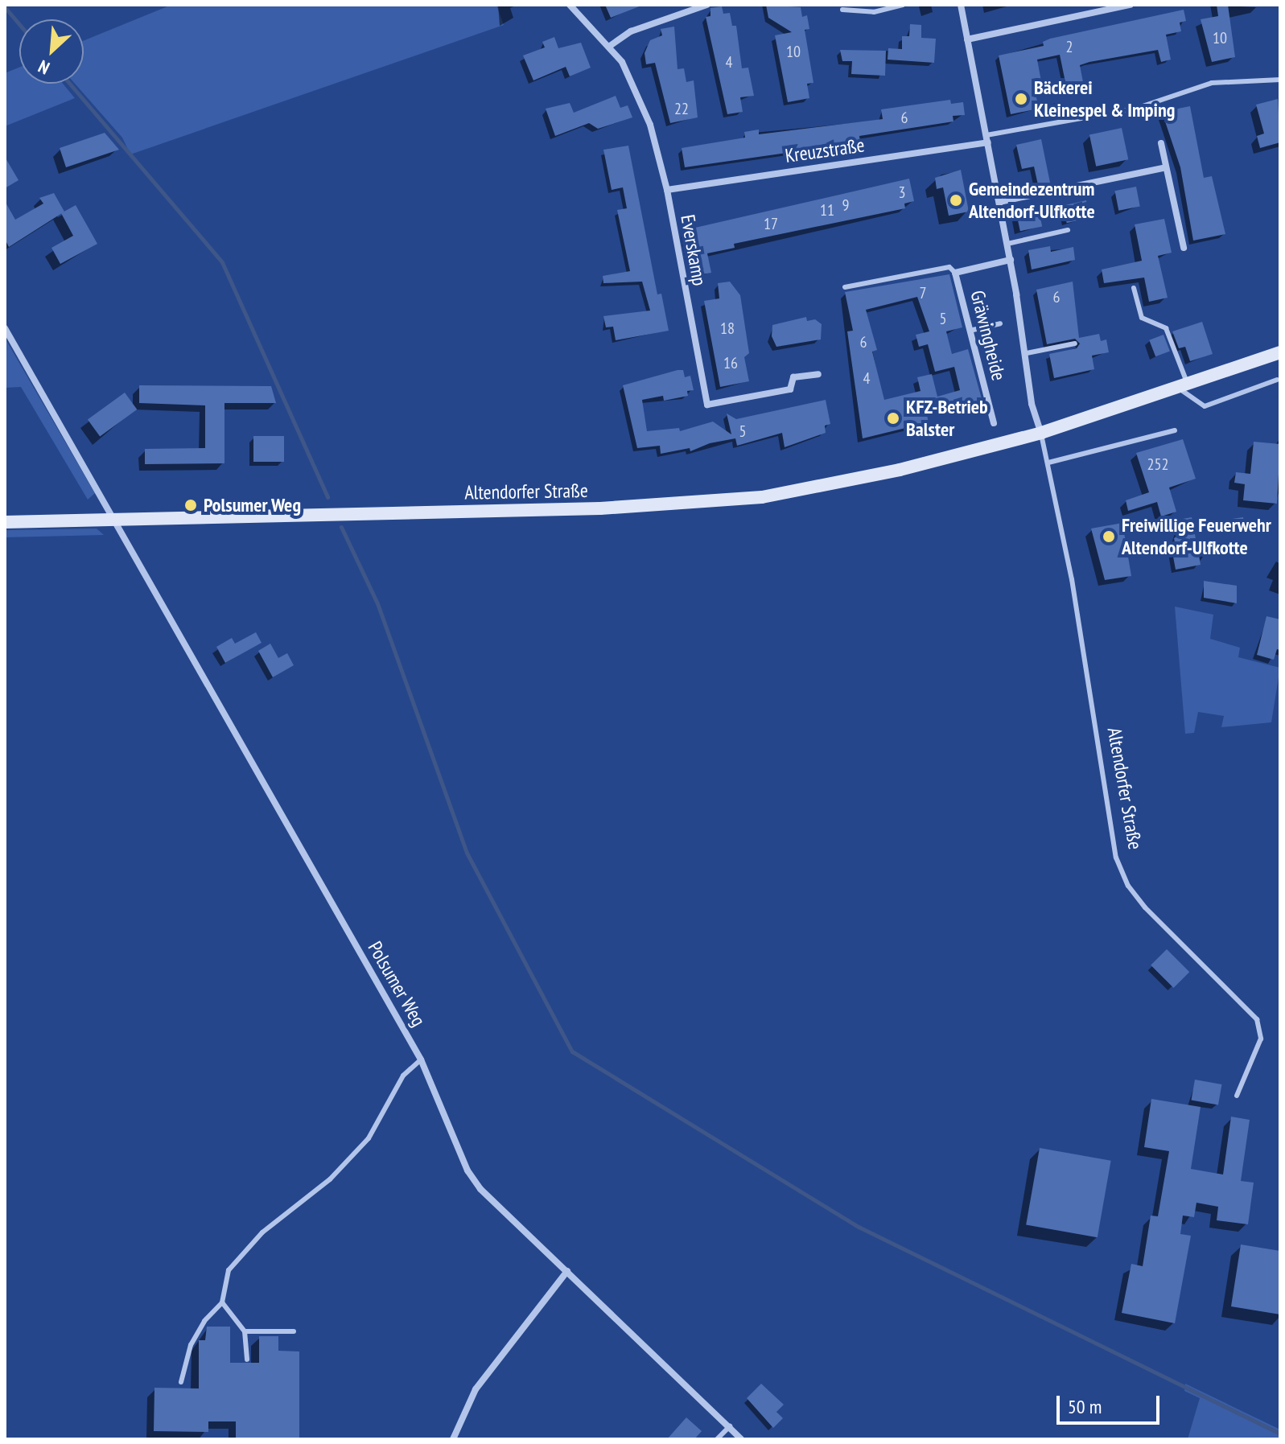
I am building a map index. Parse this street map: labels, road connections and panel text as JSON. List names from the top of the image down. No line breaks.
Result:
{"streets":{"street":["Kreuzstraße","Everskamp","Gräwingheide","Altendorfer Straße","Polsumer Weg"]},"crossings":[["Kreuzstraße","Everskamp"],["Kreuzstraße","Gräwingheide"],["Gräwingheide","Altendorfer Straße"],["Altendorfer Straße","Polsumer Weg"]],"places":["Bäckerei Kleinespel & Imping","Gemeindezentrum Altendorf-Ulfkotte","KFZ-Betrieb Balster","Polsumer Weg","Freiwillige Feuerwehr Altendorf-Ulfkotte"],"house_numbers":["10","2","10","4","22","6","3","9","11","17","7","6","5","18","6","16","4","5","252"],"scale_bar":"50 m","north":"bottom left"}
